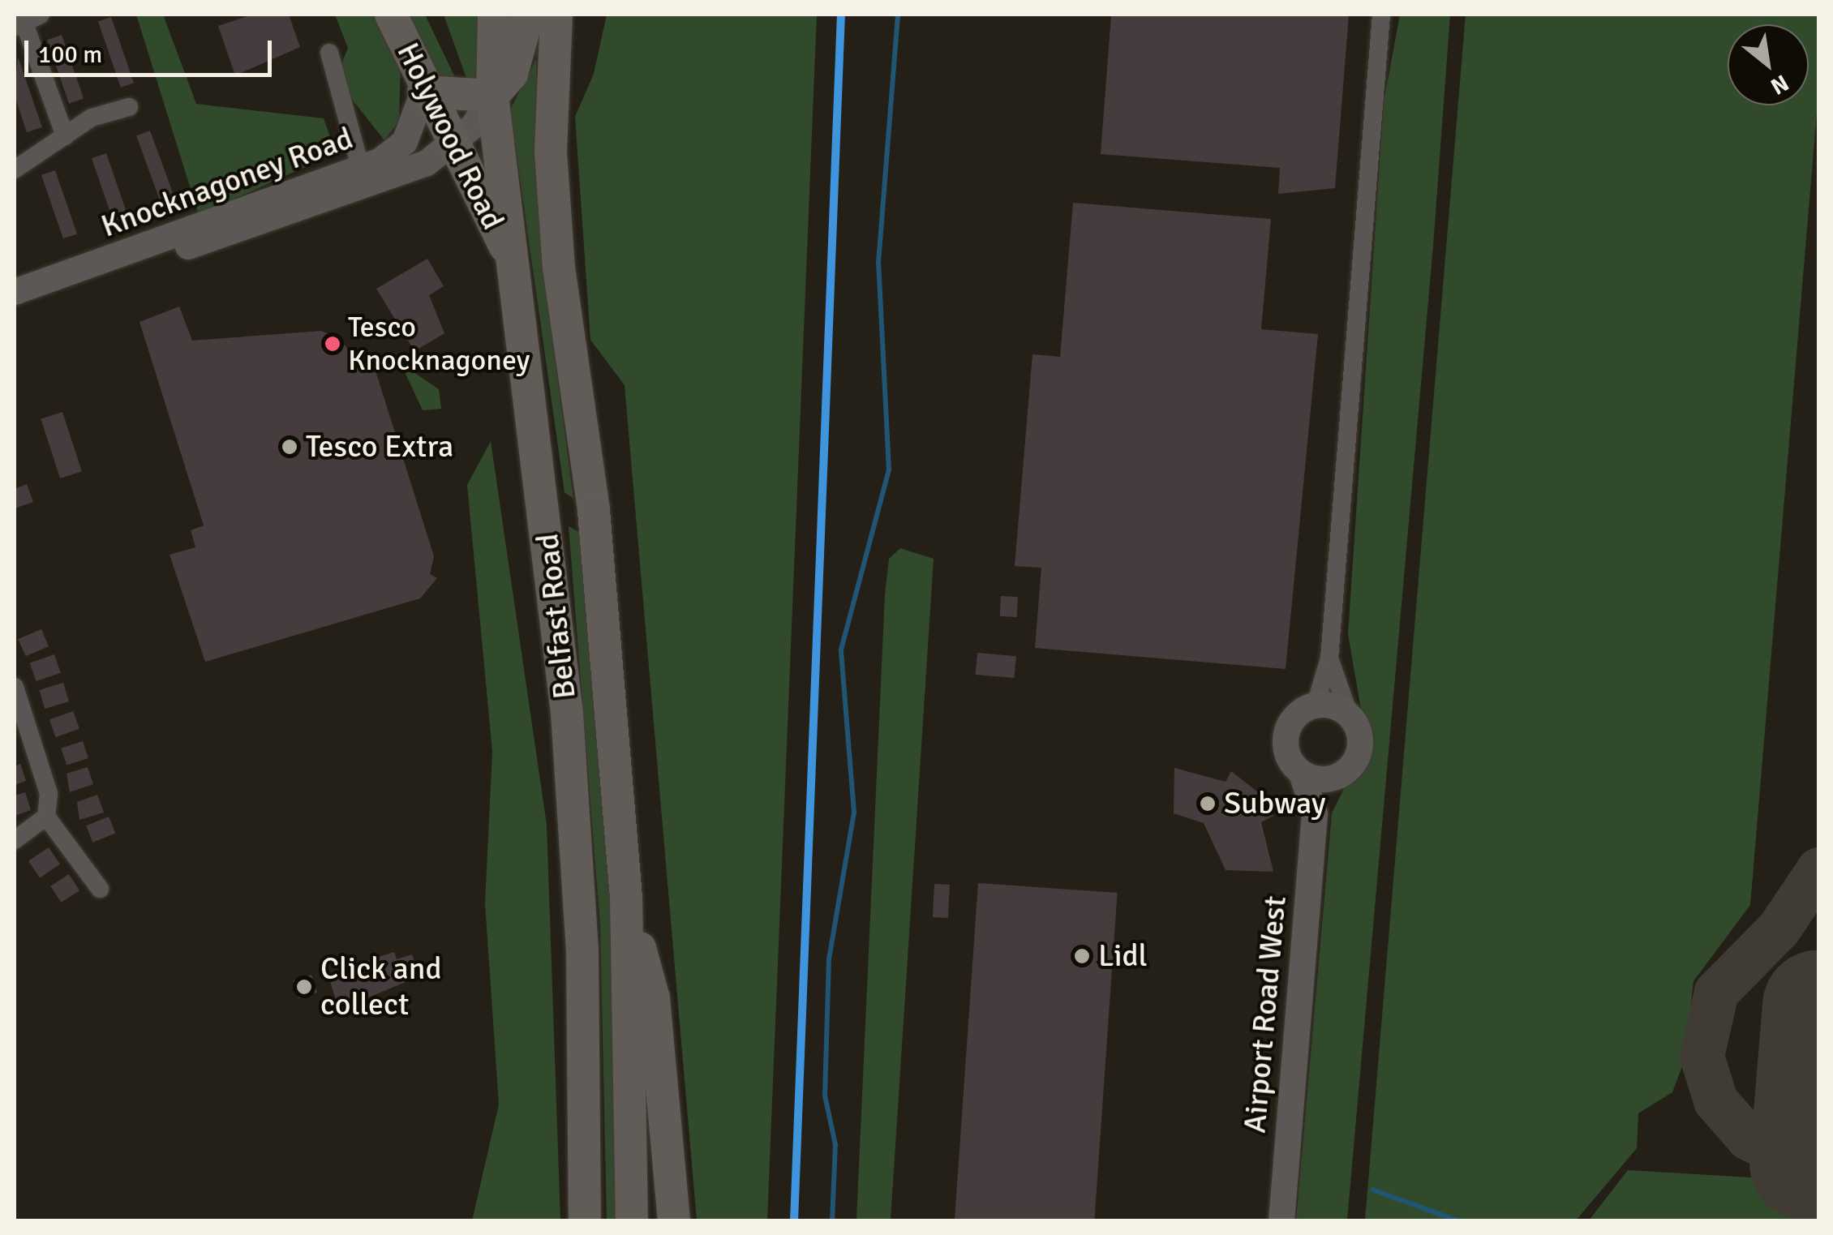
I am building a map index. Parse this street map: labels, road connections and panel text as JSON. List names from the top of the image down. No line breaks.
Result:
{"streets":{"highway":["Holywood Road","Belfast Road"],"street":["Knocknagoney Road","Airport Road West"]},"crossings":[["Holywood Road","Knocknagoney Road"],["Holywood Road","Belfast Road"]],"places":["Tesco Knocknagoney","Tesco Extra","Subway","Lidl","Click and collect"],"scale_bar":"100 m","north":"bottom right"}
